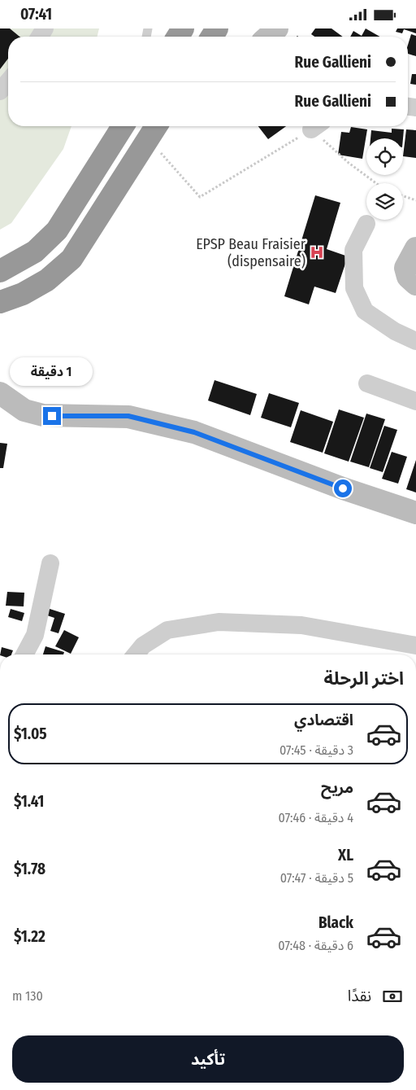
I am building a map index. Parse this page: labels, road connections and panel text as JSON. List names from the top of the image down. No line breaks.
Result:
{"places":{"hospital":["EPSP Beau Fraisier (dispensaire)"]},"page":{"status":"07:41","banner":["Rue Gallieni","Rue Gallieni"],"bubble":"1 دقيقة","heading":"اختر الرحلة","list":[{"name":"اقتصادي","note":"3 دقيقة · 07:45","value":"$1.05"},{"name":"مريح","note":"4 دقيقة · 07:46","value":"$1.41"},{"name":"XL","note":"5 دقيقة · 07:47","value":"$1.78"},{"name":"Black","note":"6 دقيقة · 07:48","value":"$1.22"}],"pay":["نقدًا","130 m"],"buttons":"تأكيد"}}
